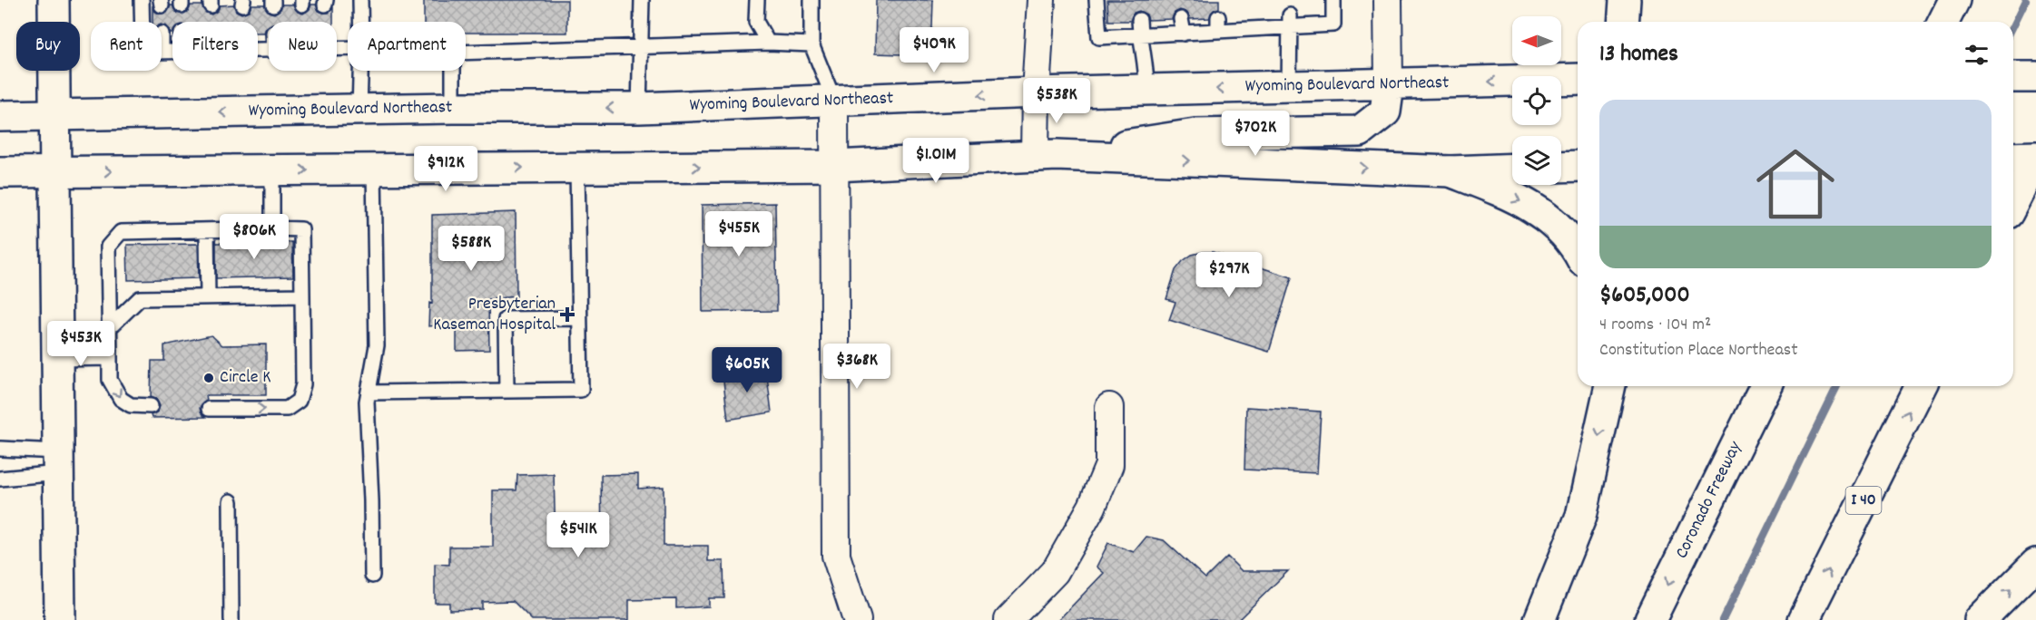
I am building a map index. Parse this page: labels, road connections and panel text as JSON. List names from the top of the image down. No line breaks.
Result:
{"streets":{"main road":["Wyoming Boulevard Northeast","Coronado Freeway","I 40"]},"places":{"health":["Presbyterian Kaseman Hospital"],"other":["Circle K"]},"north":"left","page":{"chip":["Buy","Rent","Filters","New","Apartment"],"heading":"13 homes","price":["$409K","$538K","$702K","$1.01M","$912K","$455K","$806K","$588K","$297K","$453K","$368K","$605K","$541K"],"list":[{"name":"$605,000","note":"4 rooms · 104 m² · Constitution Place Northeast"}]}}
